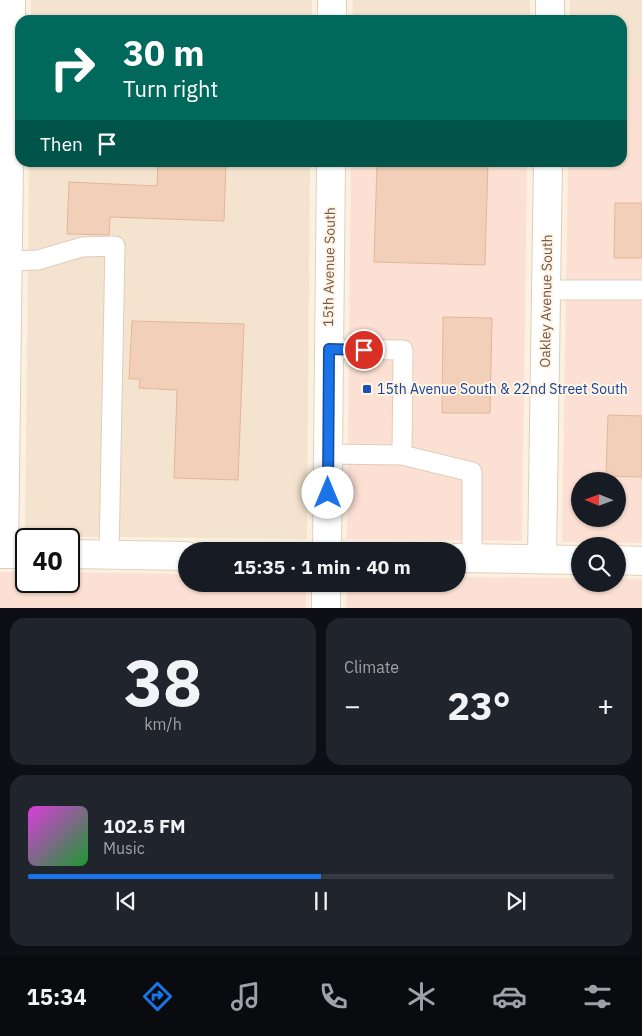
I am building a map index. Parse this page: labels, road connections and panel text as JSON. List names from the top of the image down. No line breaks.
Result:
{"streets":{"street":["15th Avenue South","Oakley Avenue South"]},"places":{"transit":["15th Avenue South & 22nd Street South"]},"north":"left","page":{"turn":["30 m","Turn right"],"then":"Then","limit":"40","trip":"15:35 · 1 min · 40 m","tile":[["38","km/h"],"Climate"],"heat":["−","23°","+"],"song":["102.5 FM","Music"],"tabs":"15:34"}}
